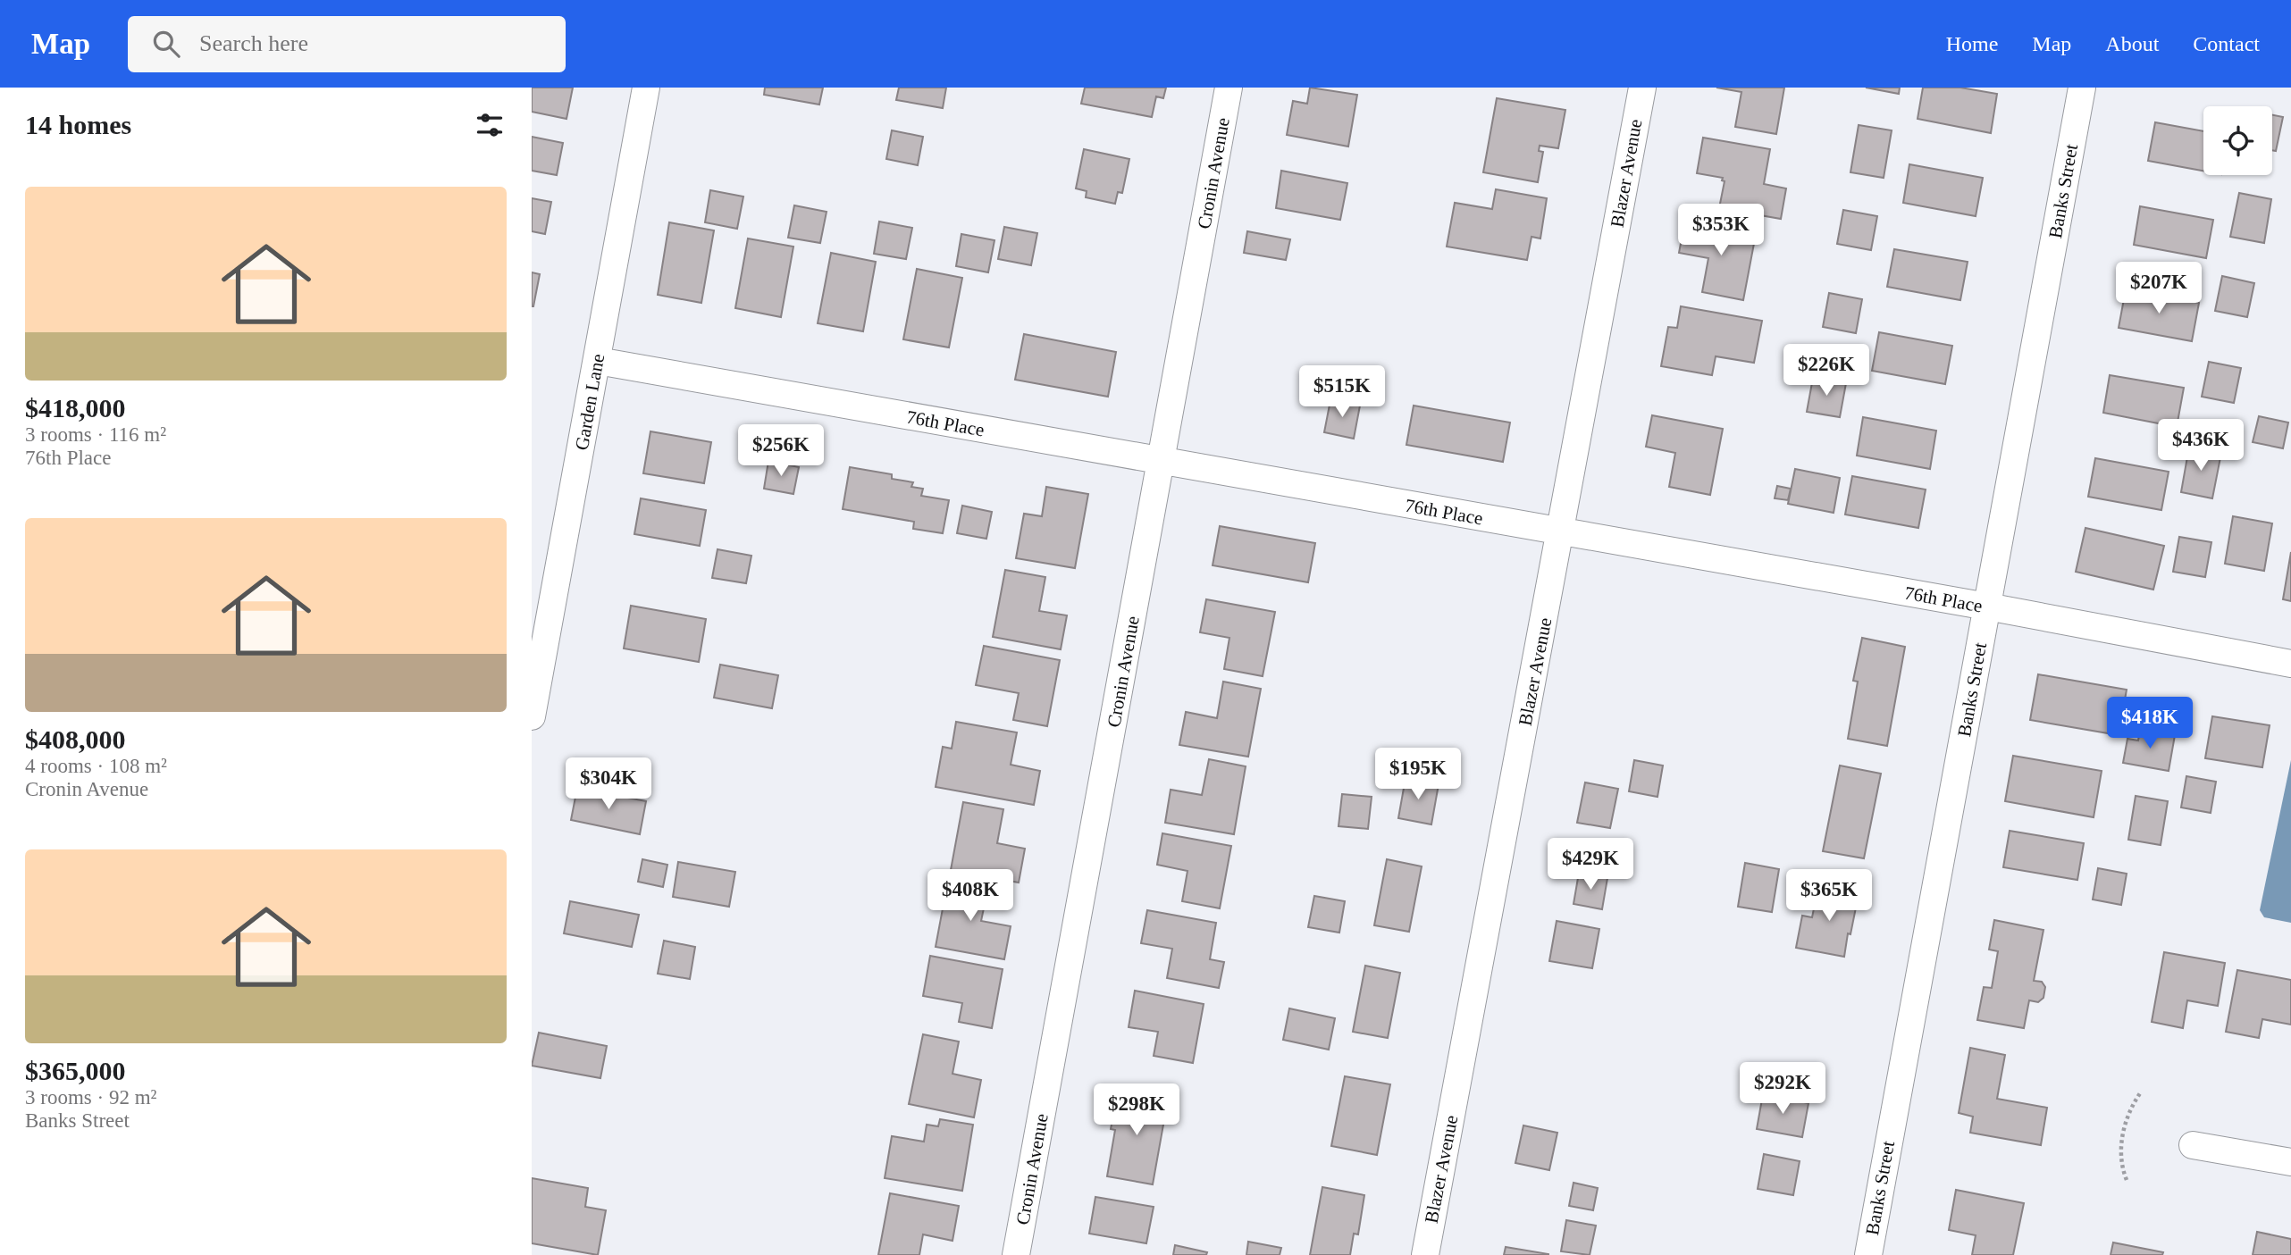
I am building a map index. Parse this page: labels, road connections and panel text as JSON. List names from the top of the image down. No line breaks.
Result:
{"streets":{"street":["Cronin Avenue","Blazer Avenue","Banks Street","Garden Lane","76th Place"]},"crossings":[["Cronin Avenue","76th Place"],["Blazer Avenue","76th Place"],["Banks Street","76th Place"],["Garden Lane","76th Place"]],"page":{"header":"Map","search":"Search here","nav":["Home","Map","About","Contact"],"heading":"14 homes","list":[{"name":"$418,000","note":"3 rooms · 116 m² · 76th Place"},{"name":"$408,000","note":"4 rooms · 108 m² · Cronin Avenue"},{"name":"$365,000","note":"3 rooms · 92 m² · Banks Street"}],"price":["$353K","$207K","$226K","$515K","$436K","$256K","$418K","$195K","$304K","$429K","$408K","$365K","$292K","$298K"]}}
